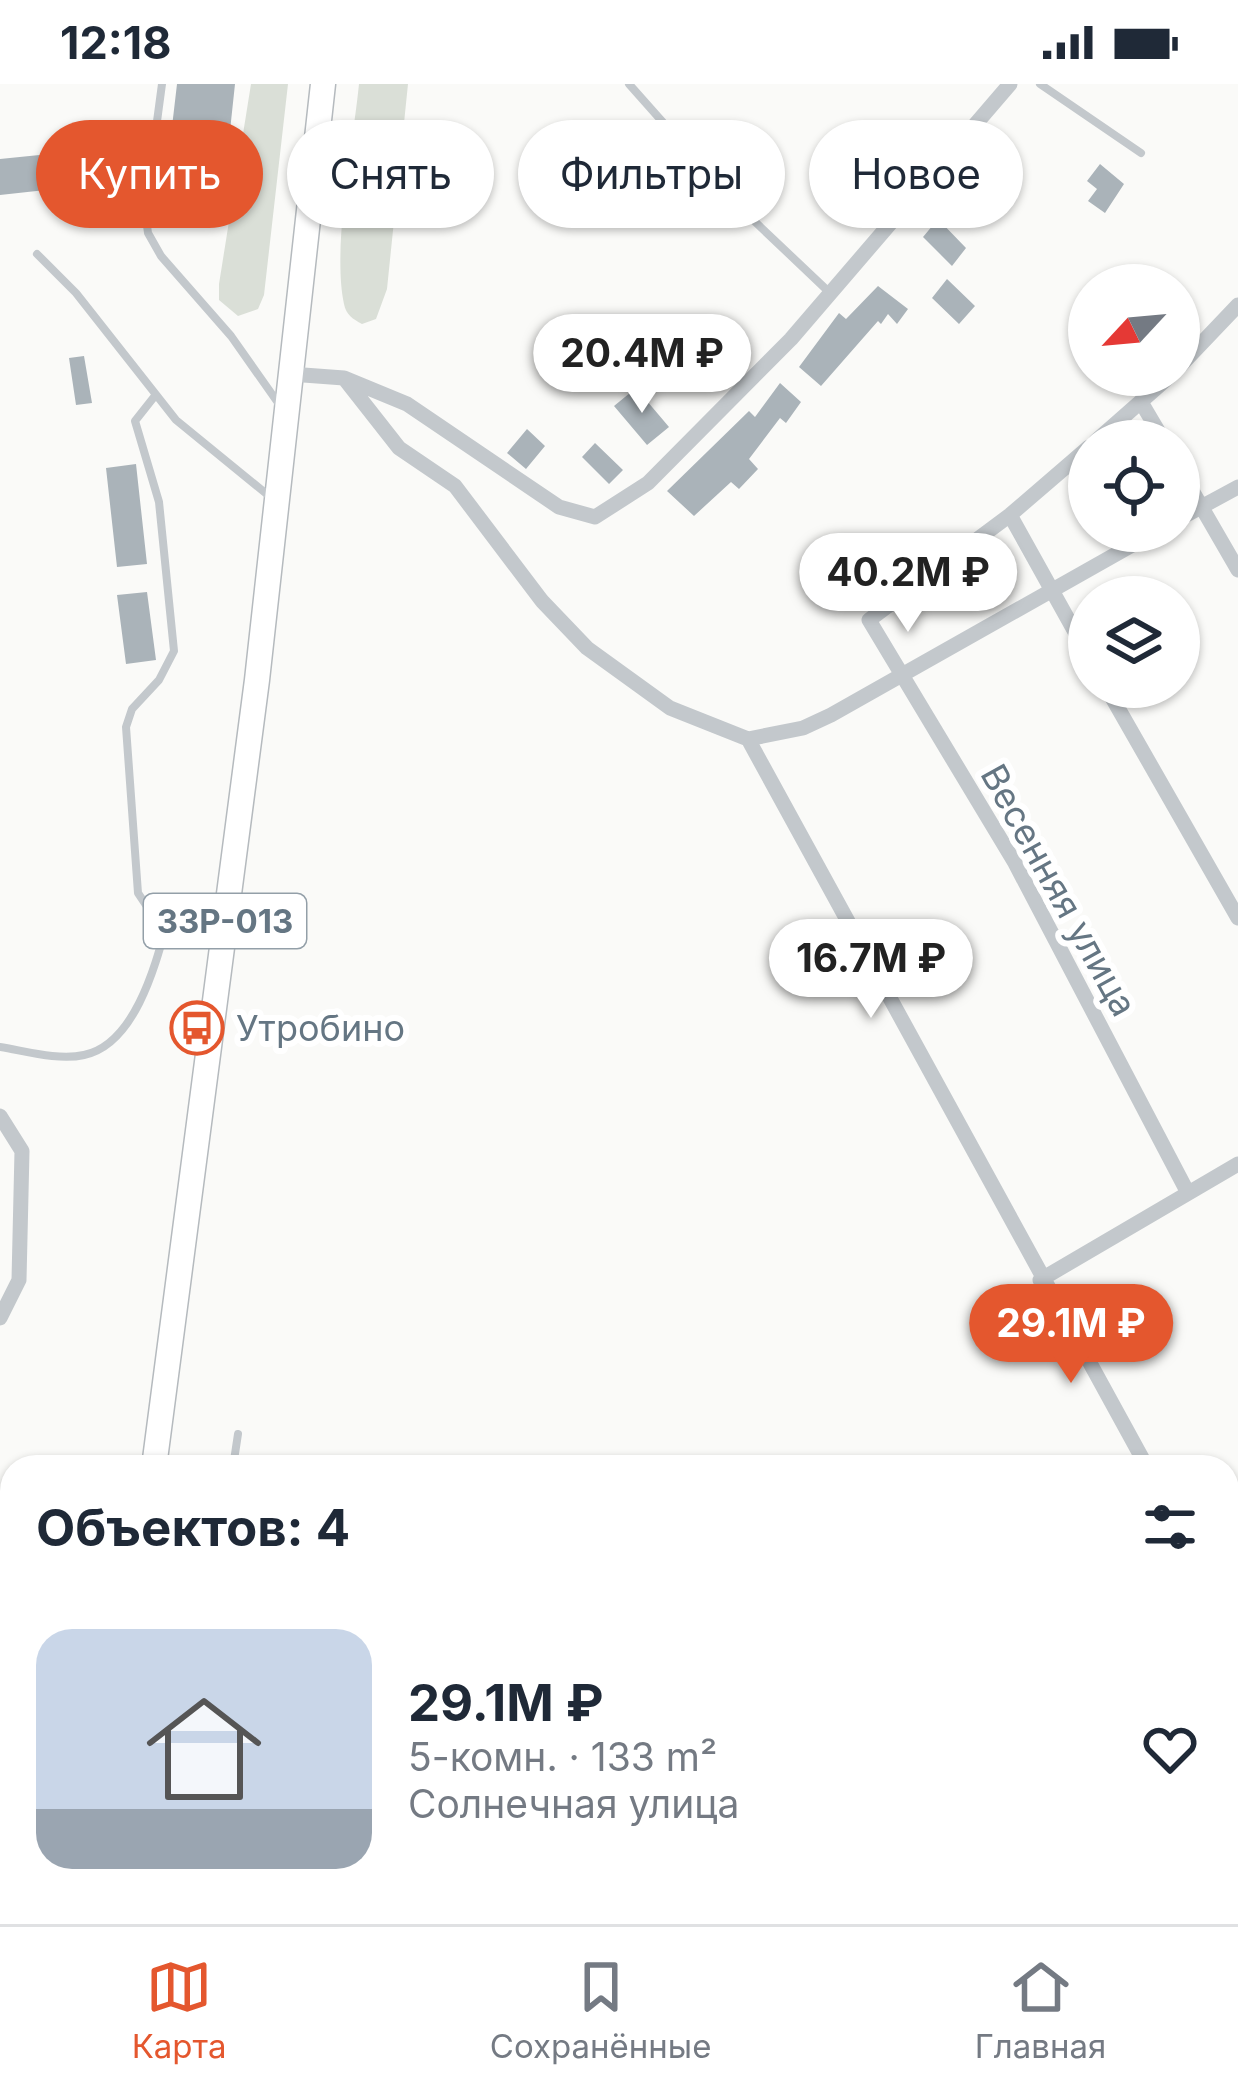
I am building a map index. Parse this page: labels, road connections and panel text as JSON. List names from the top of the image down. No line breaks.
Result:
{"streets":{"main road":["33Р-013"],"street":["Весенняя улица"]},"places":{"bus stop":["Утробино"]},"north":"bottom left","page":{"status":"12:18","chip":["Купить","Снять","Фильтры","Новое"],"price":["20.4M ₽","40.2M ₽","16.7M ₽","29.1M ₽"],"heading":"Объектов: 4","list":[{"name":"29.1M ₽","note":"5-комн. · 133 m² · Солнечная улица"}],"tabs":["Карта","Сохранённые","Главная"]}}
